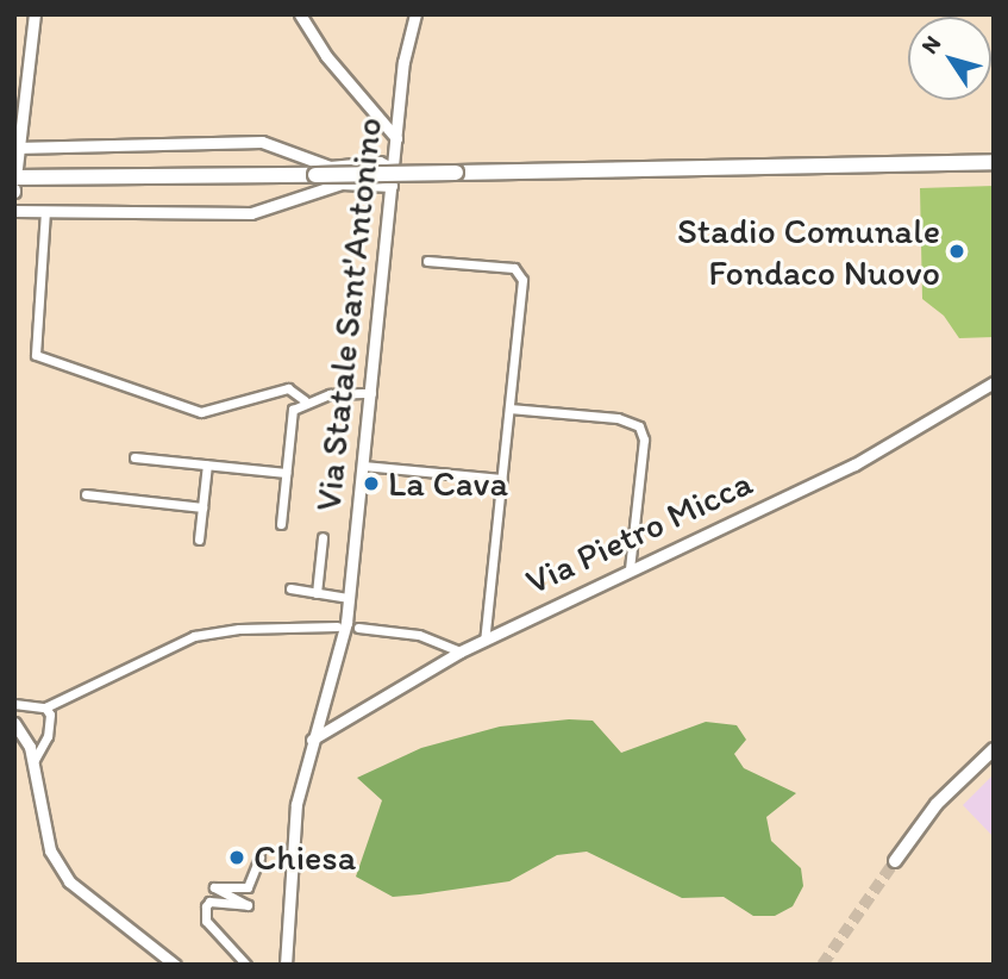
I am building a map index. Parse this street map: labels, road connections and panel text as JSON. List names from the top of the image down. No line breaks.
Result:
{"streets":{"street":["Via Statale Sant'Antonino","Via Pietro Micca"]},"crossings":[["Via Statale Sant'Antonino","Via Pietro Micca"]],"places":["Stadio Comunale Fondaco Nuovo","La Cava","Chiesa"],"north":"top left"}
